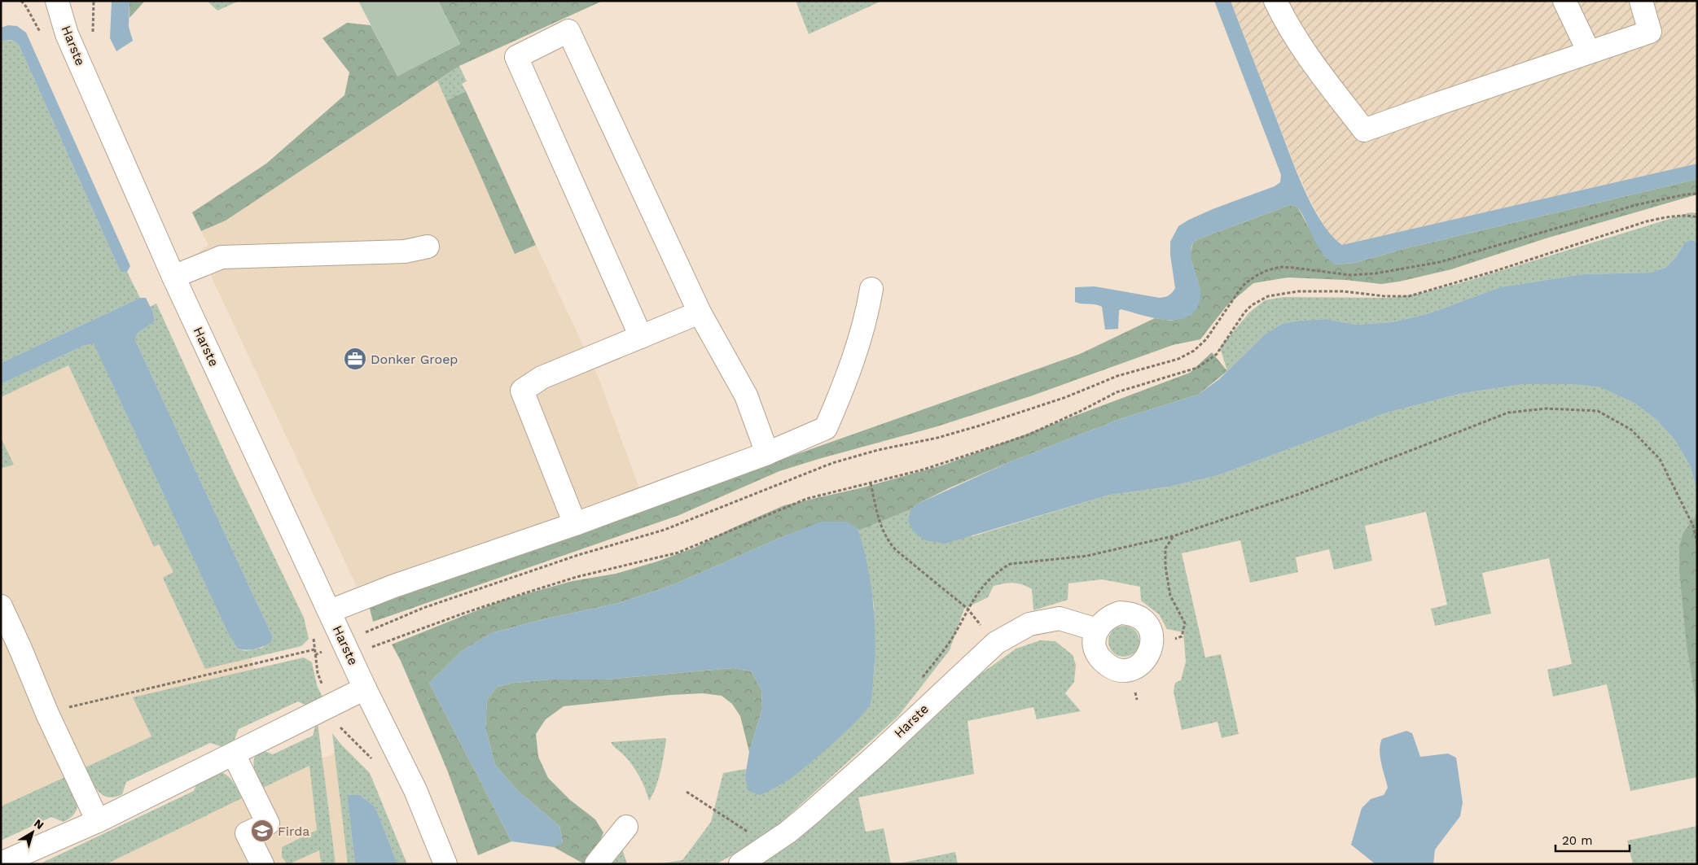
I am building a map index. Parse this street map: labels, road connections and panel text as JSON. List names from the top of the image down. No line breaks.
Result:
{"streets":{"street":["Harste"]},"places":{"office":["Donker Groep"],"school or university":["Firda"]},"scale_bar":"20 m","north":"top right"}
